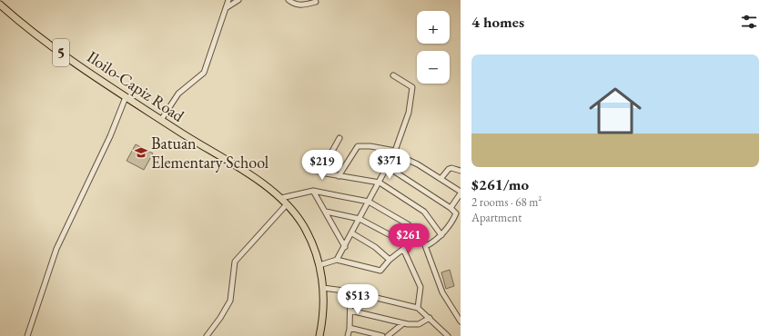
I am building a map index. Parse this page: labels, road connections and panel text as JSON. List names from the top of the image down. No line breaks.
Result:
{"streets":{"highway":["5","Iloilo-Capiz Road"]},"places":{"school or university":["Batuan Elementary School"]},"page":{"heading":"4 homes","map_buttons":["+","−"],"list":[{"name":"$261/mo","note":"2 rooms · 68 m² · Apartment"}],"price":["$371","$219","$261","$513"]}}
